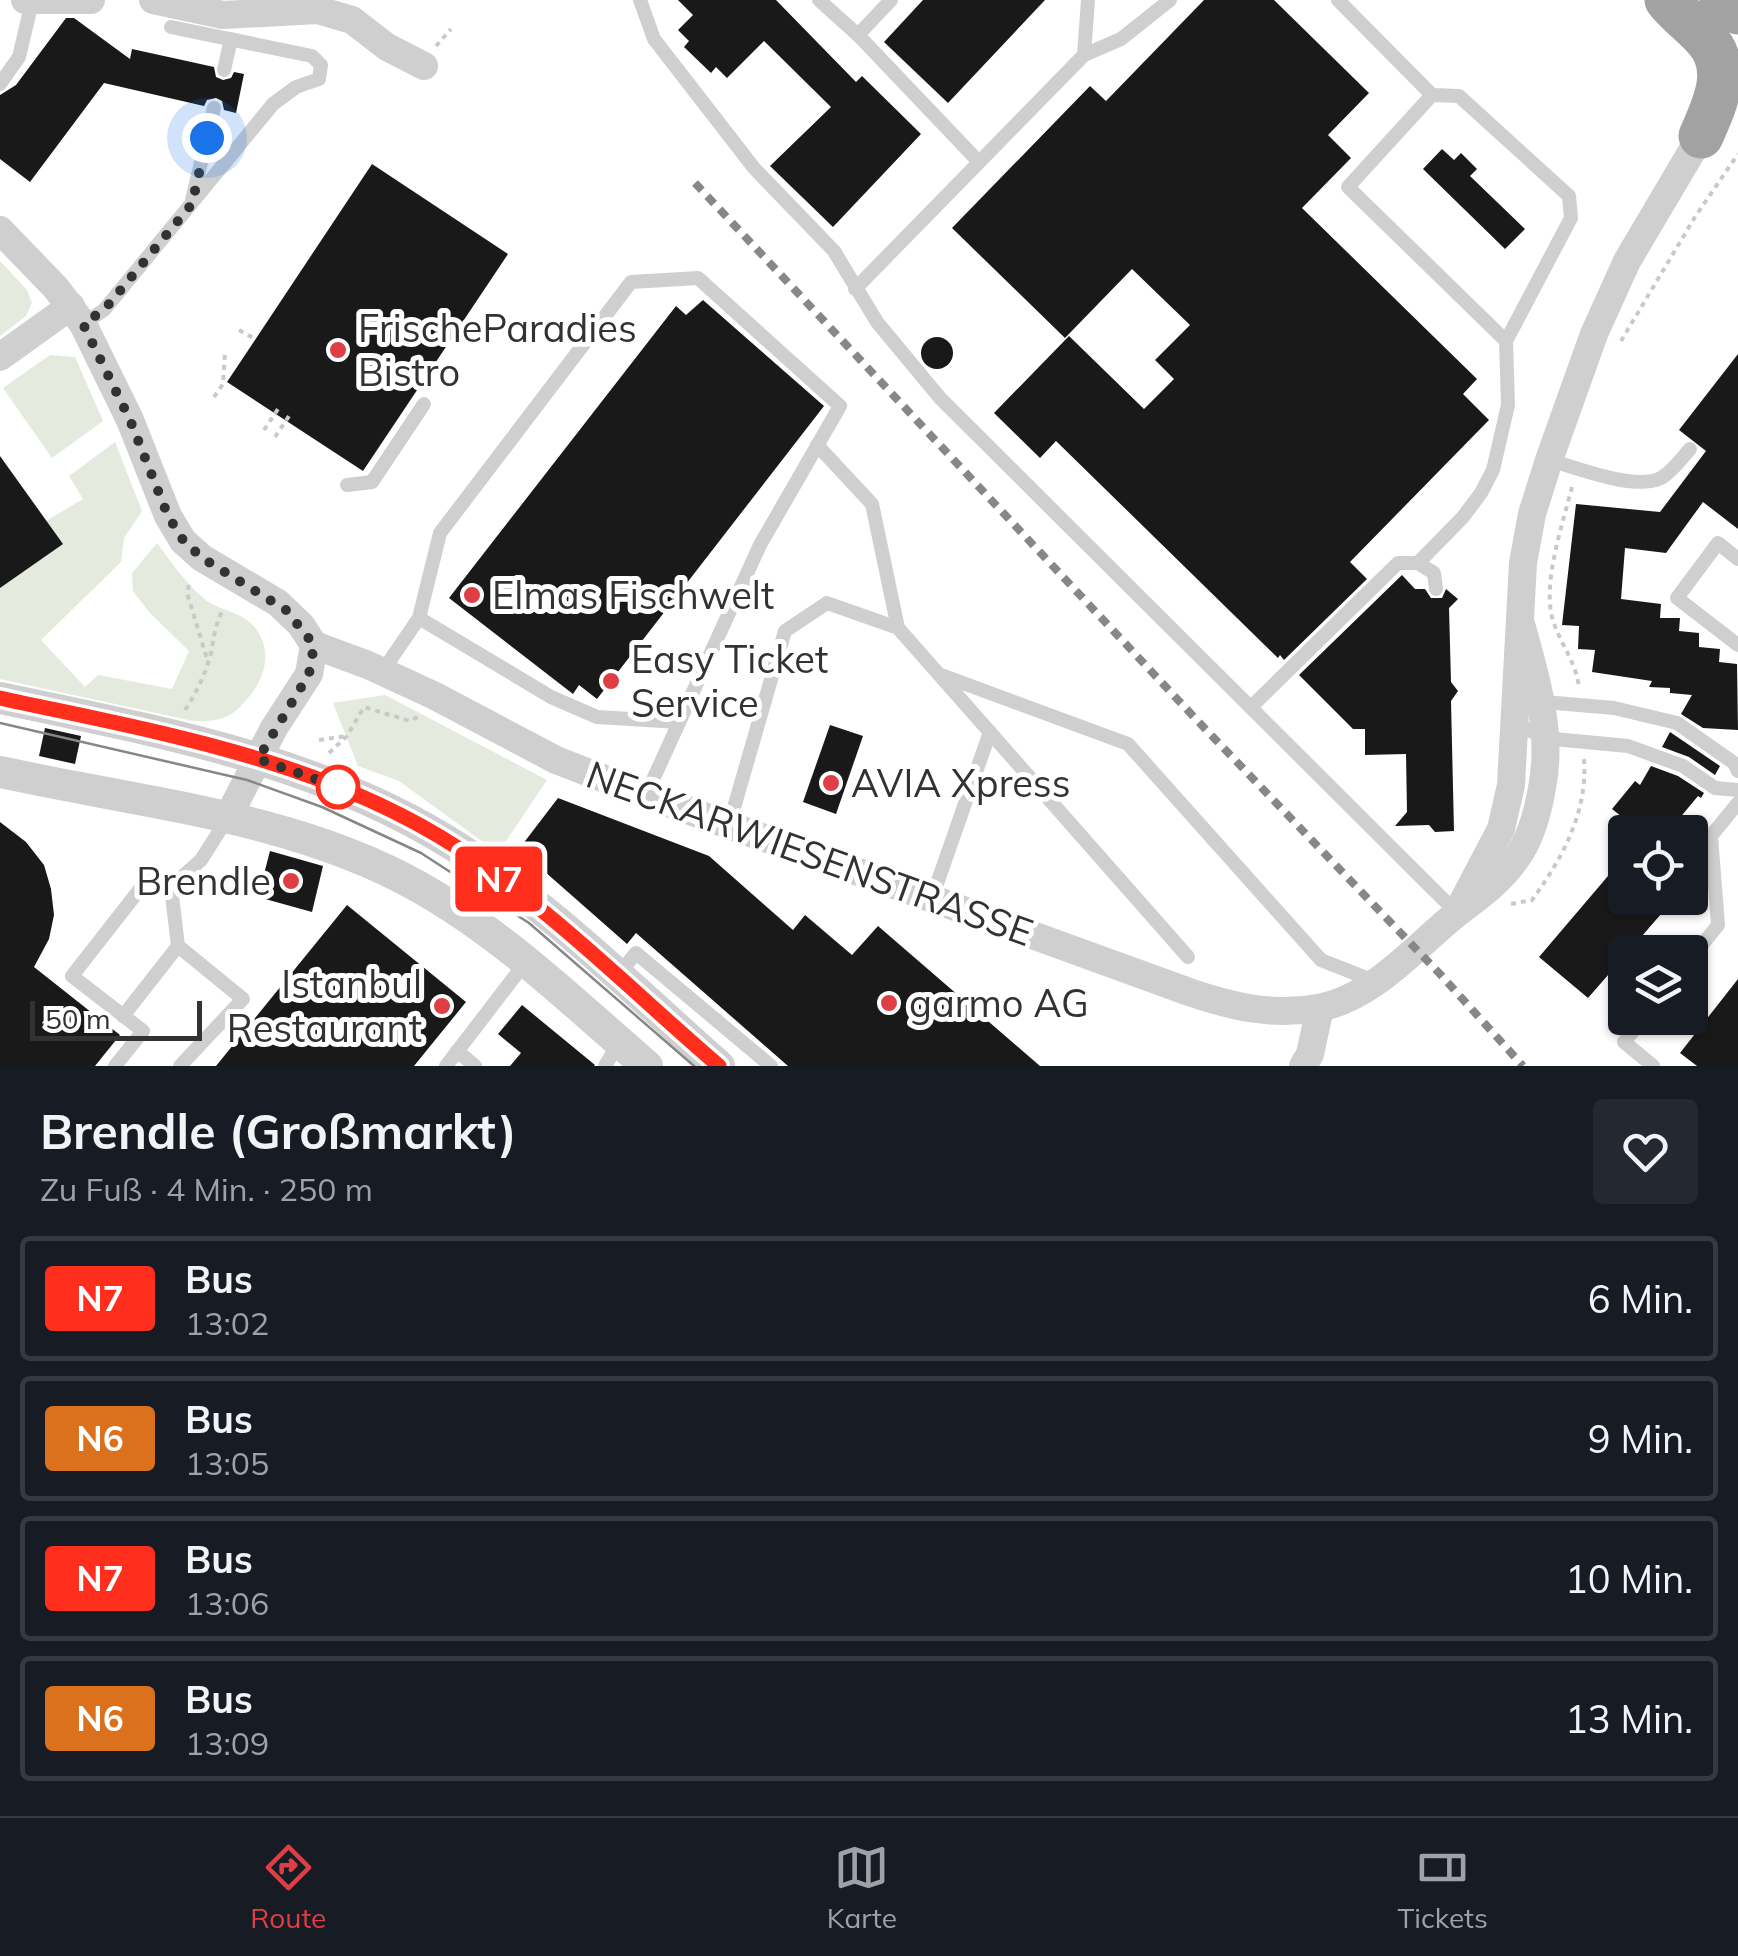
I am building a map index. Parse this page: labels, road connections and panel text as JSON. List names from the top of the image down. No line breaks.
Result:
{"streets":{"street":["NECKARWIESENSTRASSE"]},"places":["FrischeParadies Bistro","Elmas Fischwelt","Easy Ticket Service","AVIA Xpress","Brendle","garmo AG","Istanbul Restaurant"],"lines":["bus line N7"],"scale_bar":"50 m","page":{"on_map":"N7","scale":"50 m","heading":["Brendle (Großmarkt)","Zu Fuß · 4 Min. · 250 m"],"list":[{"mark":"N7","name":"Bus","note":"13:02","value":"6 Min."},{"mark":"N6","name":"Bus","note":"13:05","value":"9 Min."},{"mark":"N7","name":"Bus","note":"13:06","value":"10 Min."},{"mark":"N6","name":"Bus","note":"13:09","value":"13 Min."}],"tabs":["Route","Karte","Tickets"]}}
